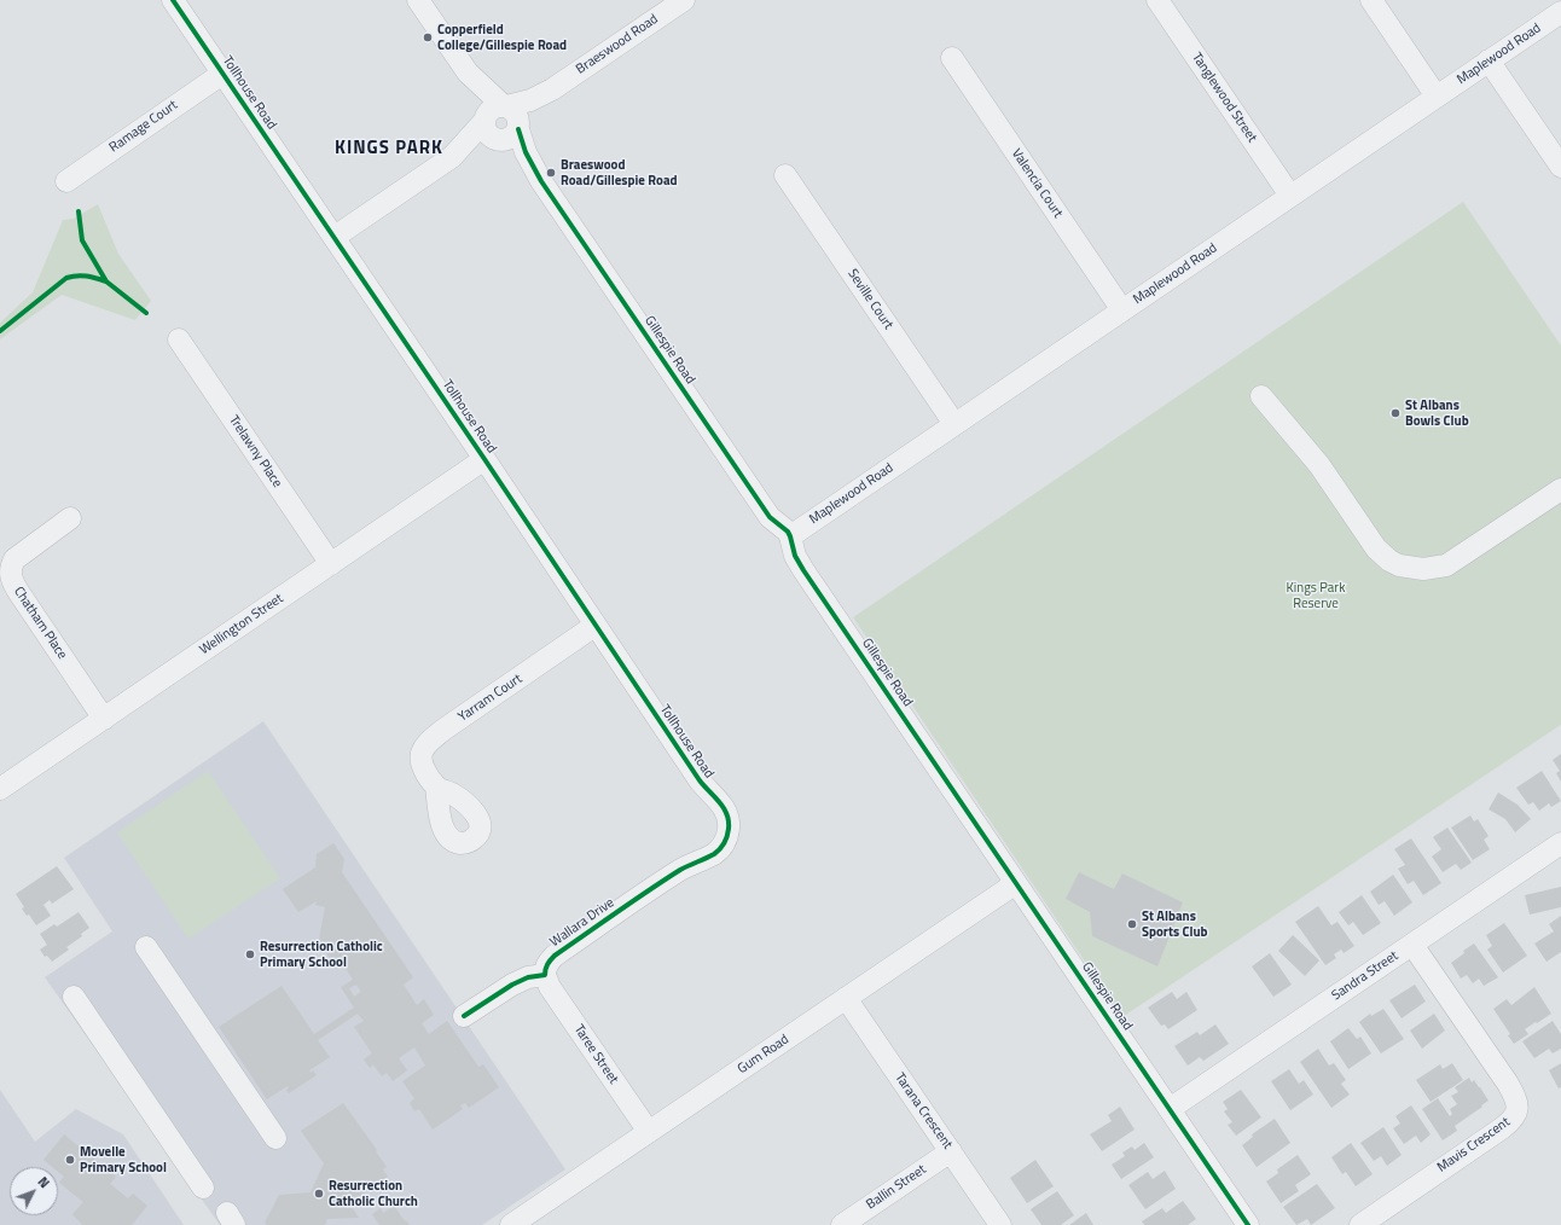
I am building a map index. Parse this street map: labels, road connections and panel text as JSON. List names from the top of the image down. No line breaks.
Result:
{"streets":{"street":["Braeswood Road","Maplewood Road","Tollhouse Road","Tanglewood Street","Ramage Court","Valencia Court","Seville Court","Gillespie Road","Trelawny Place","Chatham Place","Wellington Street","Yarram Court","Wallara Drive","Sandra Street","Taree Street","Gum Road","Tarana Crescent","Mavis Crescent","Ballin Street"]},"crossings":[["Braeswood Road","Gillespie Road"],["Maplewood Road","Tanglewood Street"],["Maplewood Road","Valencia Court"],["Maplewood Road","Seville Court"],["Maplewood Road","Gillespie Road"],["Tollhouse Road","Ramage Court"],["Tollhouse Road","Wellington Street"],["Tollhouse Road","Yarram Court"],["Tollhouse Road","Wallara Drive"],["Gillespie Road","Sandra Street"],["Gillespie Road","Gum Road"],["Trelawny Place","Wellington Street"],["Chatham Place","Wellington Street"],["Wallara Drive","Taree Street"],["Sandra Street","Mavis Crescent"],["Taree Street","Gum Road"],["Gum Road","Tarana Crescent"],["Tarana Crescent","Ballin Street"]],"districts":["KINGS PARK"],"parks":["Kings Park Reserve"],"places":["Copperfield College/Gillespie Road","Braeswood Road/Gillespie Road","St Albans Bowls Club","St Albans Sports Club","Resurrection Catholic Primary School","Movelle Primary School","Resurrection Catholic Church"],"north":"top right"}
